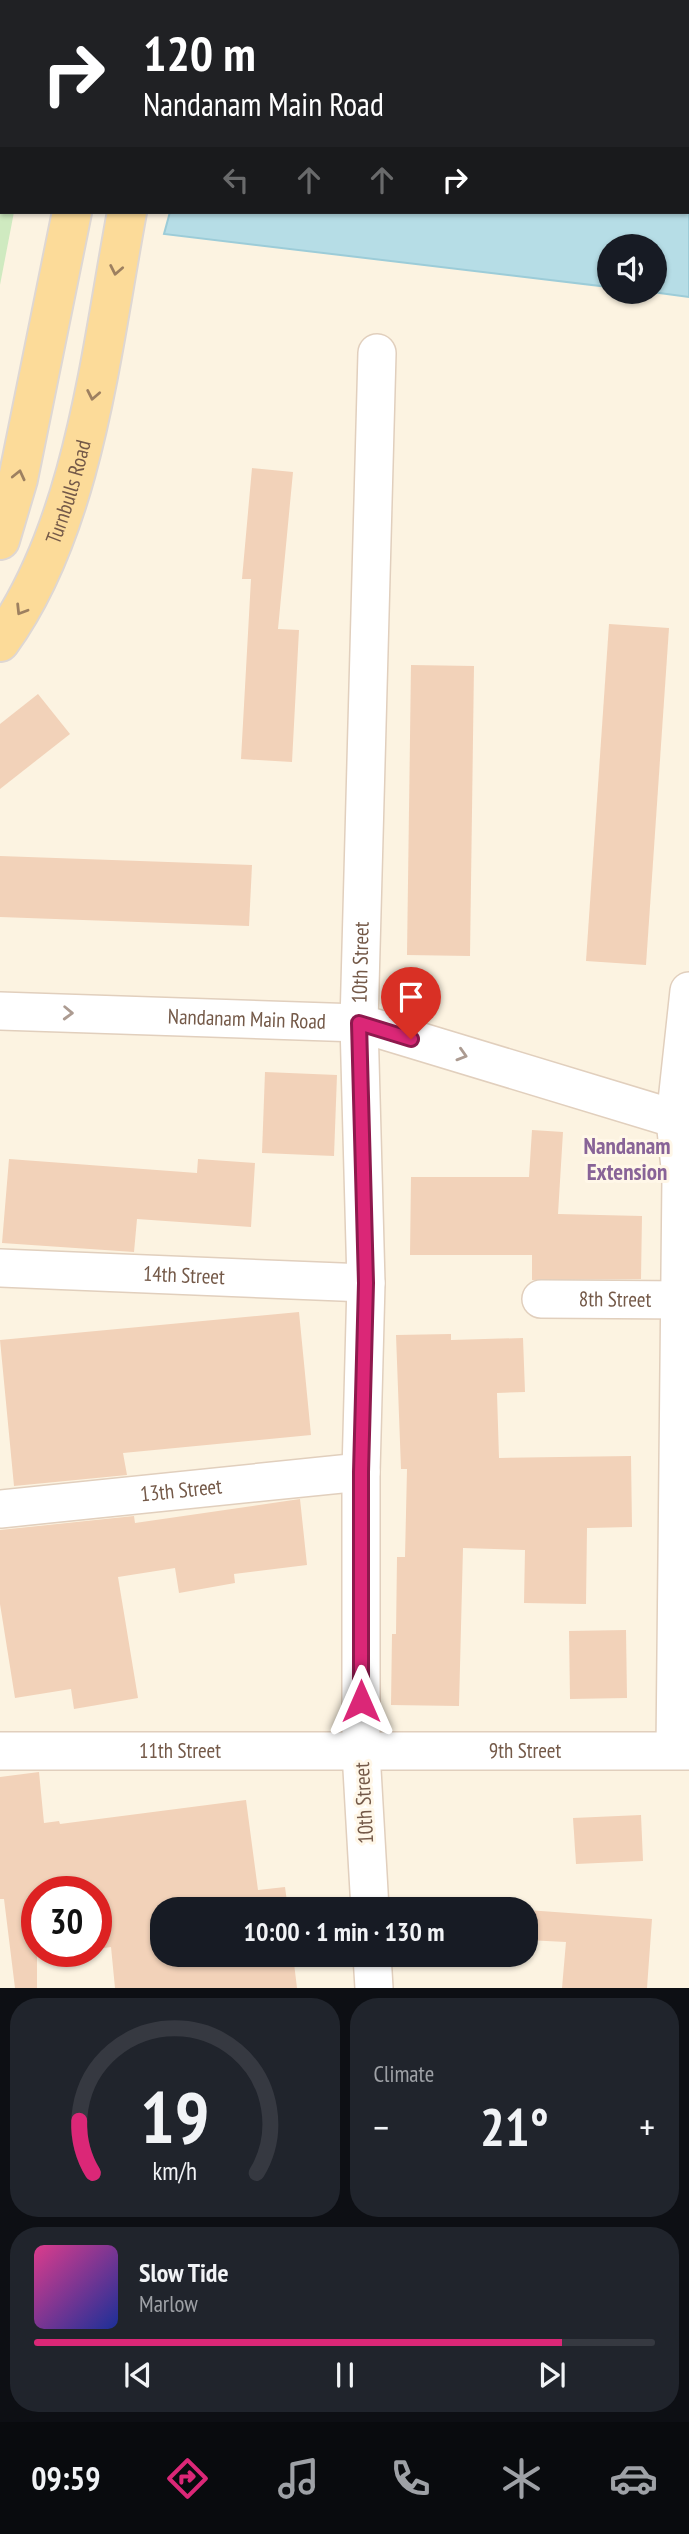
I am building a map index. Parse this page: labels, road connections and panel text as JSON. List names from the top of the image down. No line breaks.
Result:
{"streets":{"main road":["Turnbulls Road"],"street":["10th Street","Nandanam Main Road","14th Street","8th Street","13th Street","11th Street","9th Street"]},"crossings":[["10th Street","Nandanam Main Road"],["10th Street","14th Street"],["10th Street","13th Street"],["10th Street","11th Street"],["10th Street","9th Street"],["11th Street","9th Street"]],"one_way":["Nandanam Main Road"],"districts":["Nandanam Extension"],"page":{"turn":["120 m","Nandanam Main Road"],"limit":"30","trip":"10:00 · 1 min · 130 m","tile":"Climate","heat":["−","21°","+"],"song":["Slow Tide","Marlow"],"tabs":"09:59","gauge":["19","km/h"]}}
